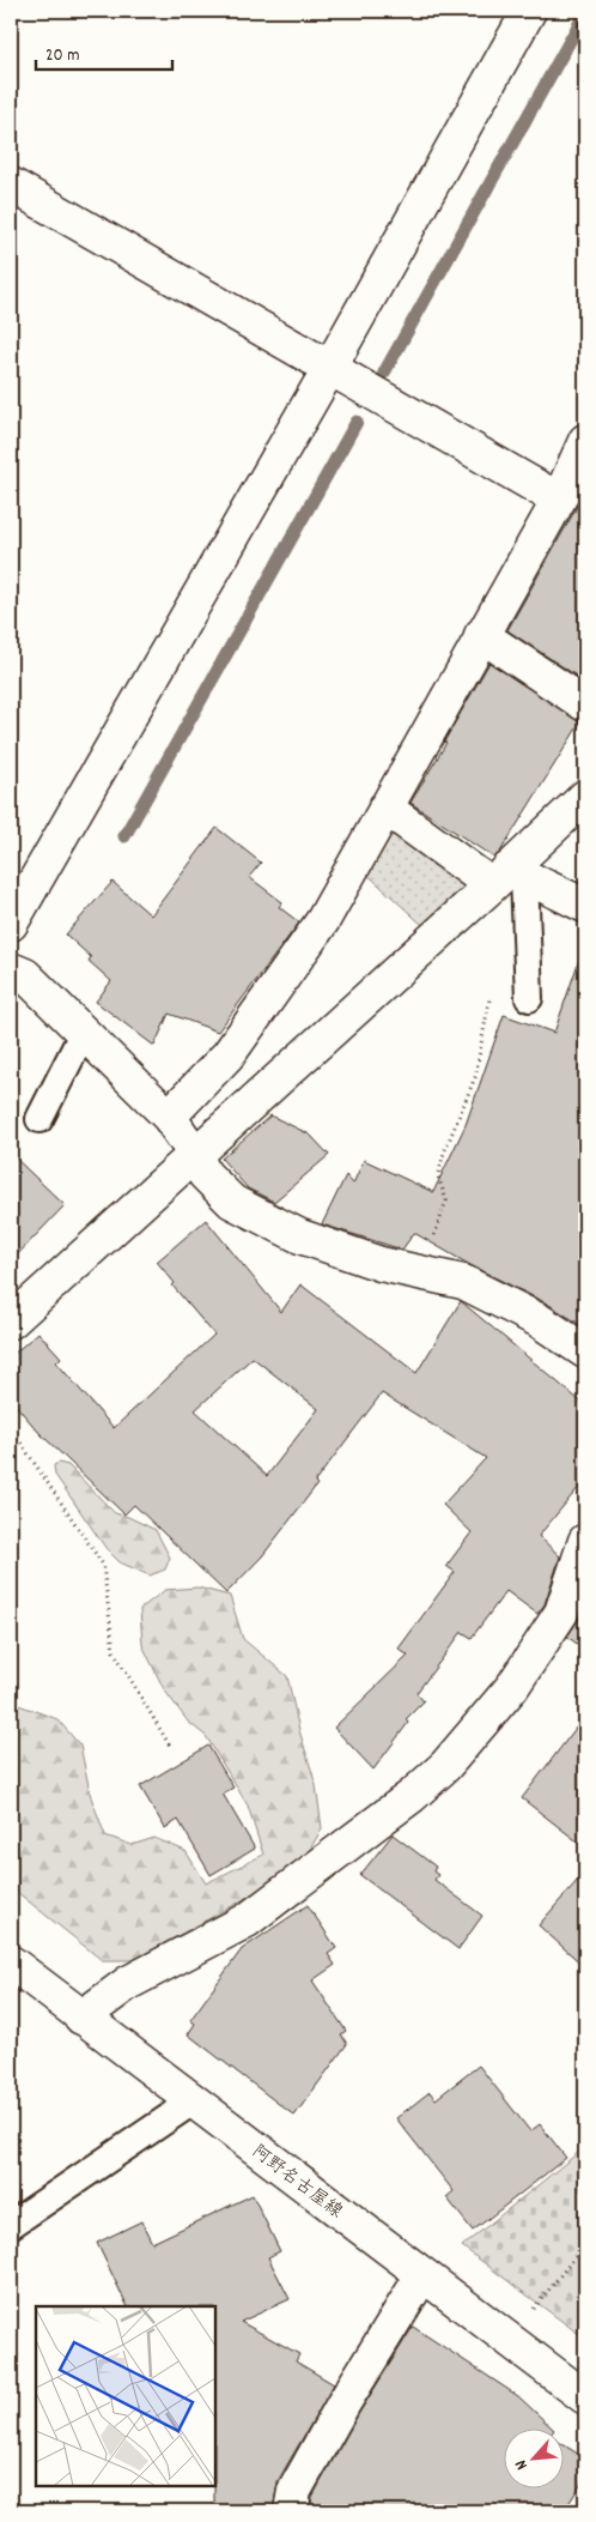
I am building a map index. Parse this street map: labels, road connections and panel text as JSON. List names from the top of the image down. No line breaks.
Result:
{"streets":{"street":["阿野名古屋線"]},"scale_bar":"20 m","north":"bottom left"}
